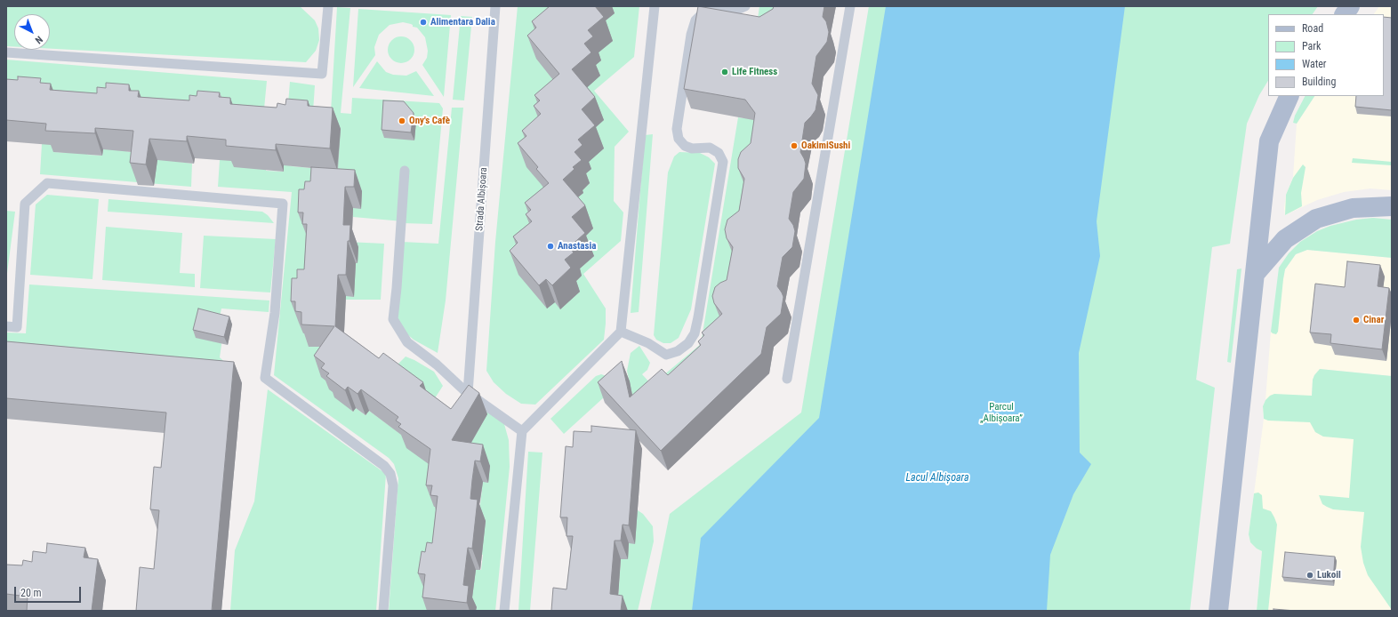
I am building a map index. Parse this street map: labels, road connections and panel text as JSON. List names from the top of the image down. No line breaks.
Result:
{"streets":{"lane":["Strada Albișoara"]},"water":["Lacul Albișoara"],"parks":["Parcul „Albișoara”"],"places":["Alimentara Dalia","Life Fitness","Ony's Cafè","OakimiSushi","Anastasia","Cinar","Lukoil"],"legend":["Road","Park","Water","Building"],"scale_bar":"20 m","north":"bottom right"}
